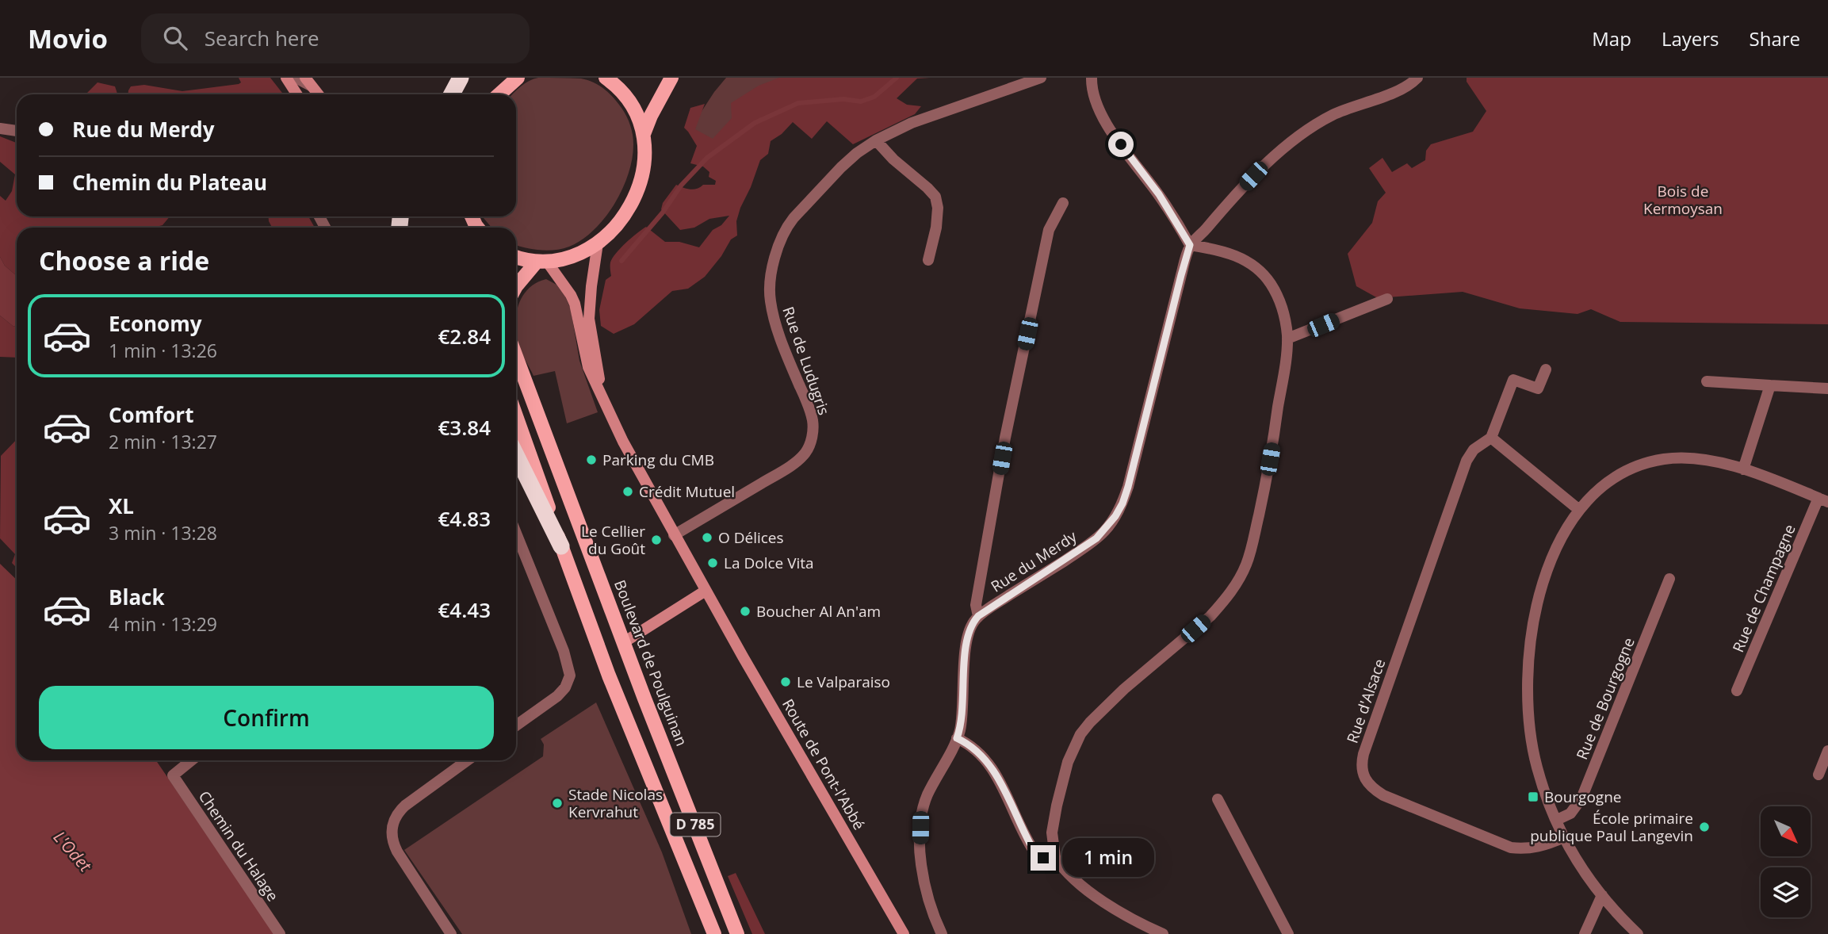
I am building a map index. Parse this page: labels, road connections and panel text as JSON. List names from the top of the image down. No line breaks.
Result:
{"streets":{"highway":["D 785"],"main road":["Boulevard de Poulguinan","Route de Pont-l'Abbé"],"street":["Rue de Ludugris","Rue du Merdy","Rue de Champagne","Rue de Bourgogne","Rue d'Alsace","Chemin du Halage"]},"crossings":[["Rue de Ludugris","Route de Pont-l'Abbé"]],"water":["L'Odet"],"parks":["Bois de Kermoysan"],"places":{"other":["Parking du CMB","Crédit Mutuel","O Délices","Le Cellier du Goût","La Dolce Vita","Boucher Al An'am","Le Valparaiso","Stade Nicolas Kervrahut","École primaire publique Paul Langevin"],"transit":["Bourgogne"]},"north":"bottom right","page":{"header":"Movio","search":"Search here","nav":["Map","Layers","Share"],"banner":["Rue du Merdy","Chemin du Plateau"],"heading":"Choose a ride","list":[{"name":"Economy","note":"1 min · 13:26","value":"€2.84"},{"name":"Comfort","note":"2 min · 13:27","value":"€3.84"},{"name":"XL","note":"3 min · 13:28","value":"€4.83"},{"name":"Black","note":"4 min · 13:29","value":"€4.43"}],"buttons":"Confirm","bubble":"1 min"}}
